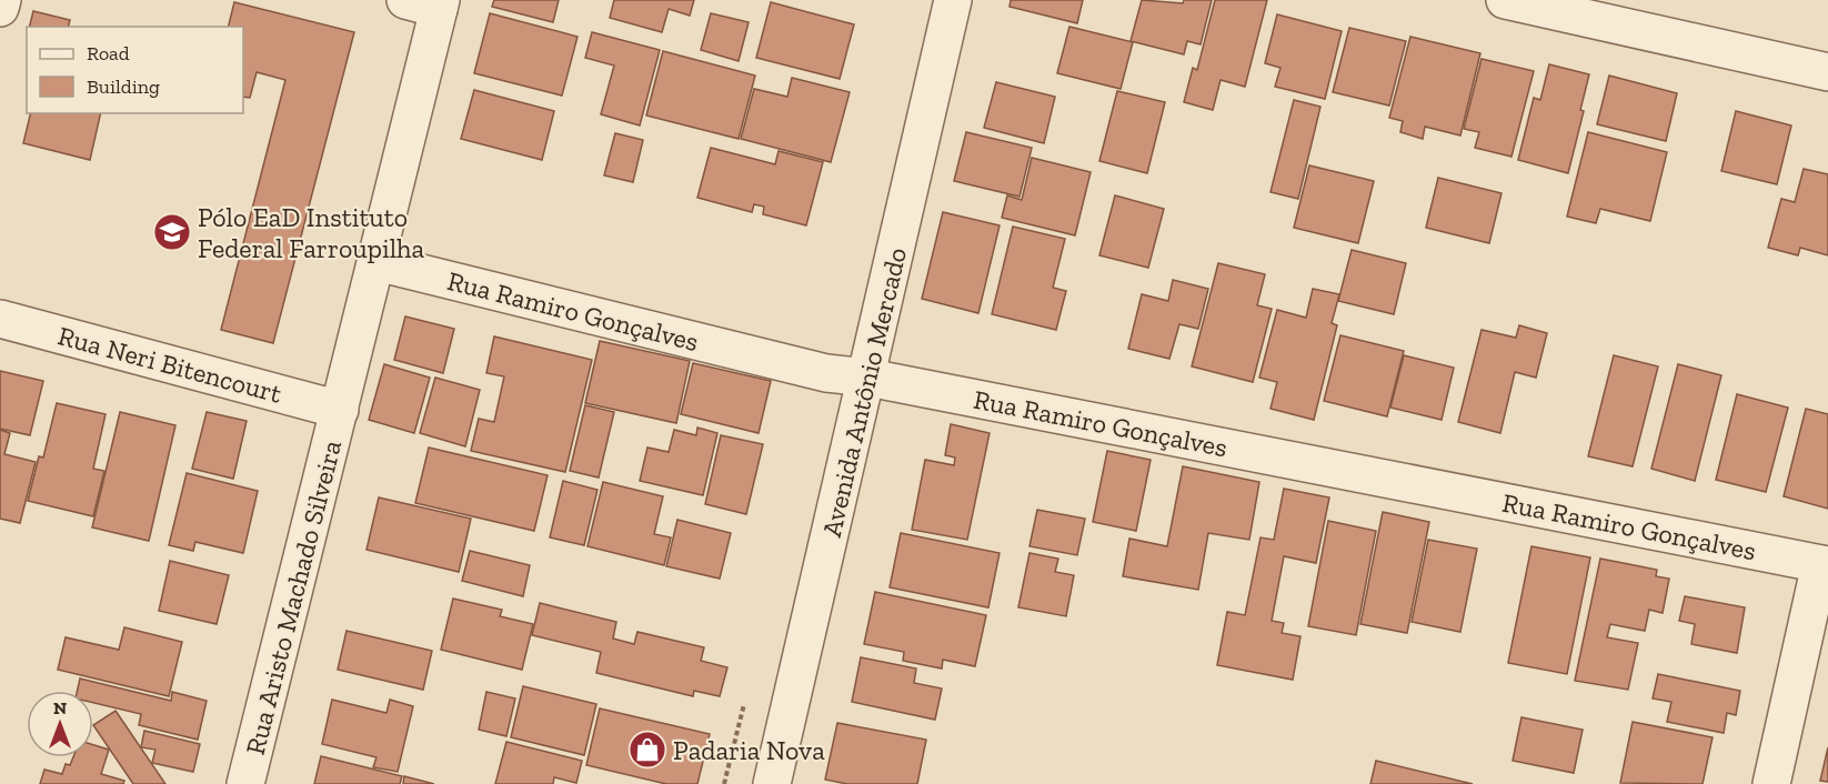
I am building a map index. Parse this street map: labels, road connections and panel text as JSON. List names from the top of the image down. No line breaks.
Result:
{"streets":{"street":["Rua Ramiro Gonçalves","Rua Neri Bitencourt","Avenida Antônio Mercado","Rua Aristo Machado Silveira"]},"crossings":[["Rua Ramiro Gonçalves","Avenida Antônio Mercado"],["Rua Ramiro Gonçalves","Rua Aristo Machado Silveira"],["Rua Neri Bitencourt","Rua Aristo Machado Silveira"]],"places":{"school or university":["Pólo EaD Instituto Federal Farroupilha"],"shop":["Padaria Nova"]},"legend":["Road","Building"],"north":"top"}
